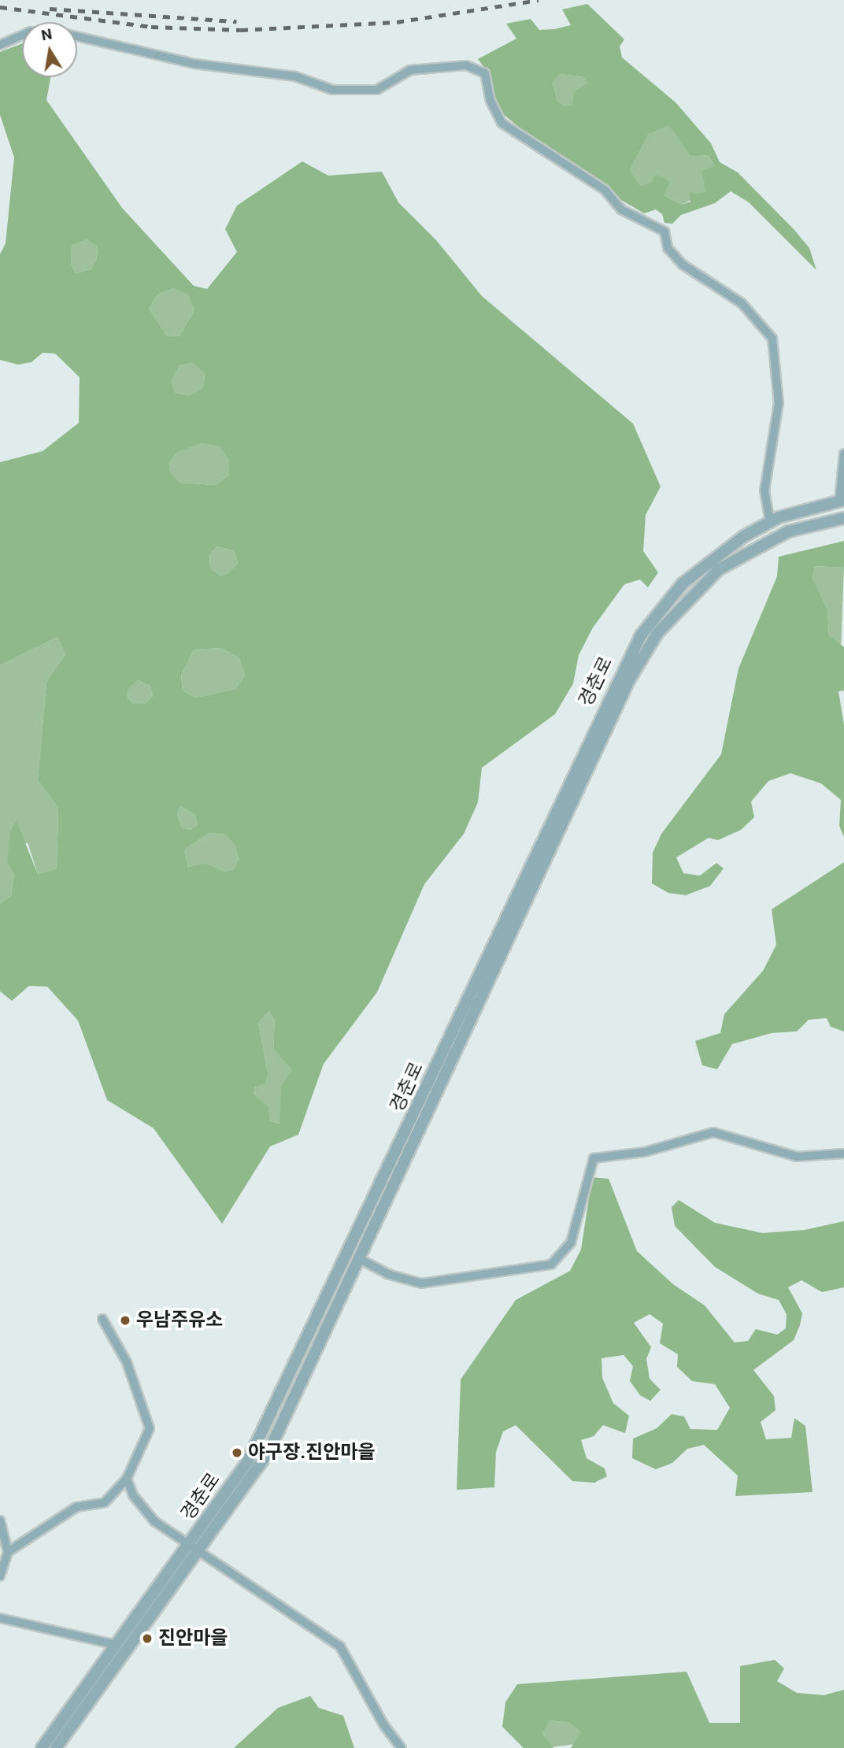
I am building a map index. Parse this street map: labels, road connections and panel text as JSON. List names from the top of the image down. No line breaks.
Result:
{"streets":{"street":["경춘로"]},"places":["우남주유소","야구장.진안마을","진안마을"],"north":"top"}
